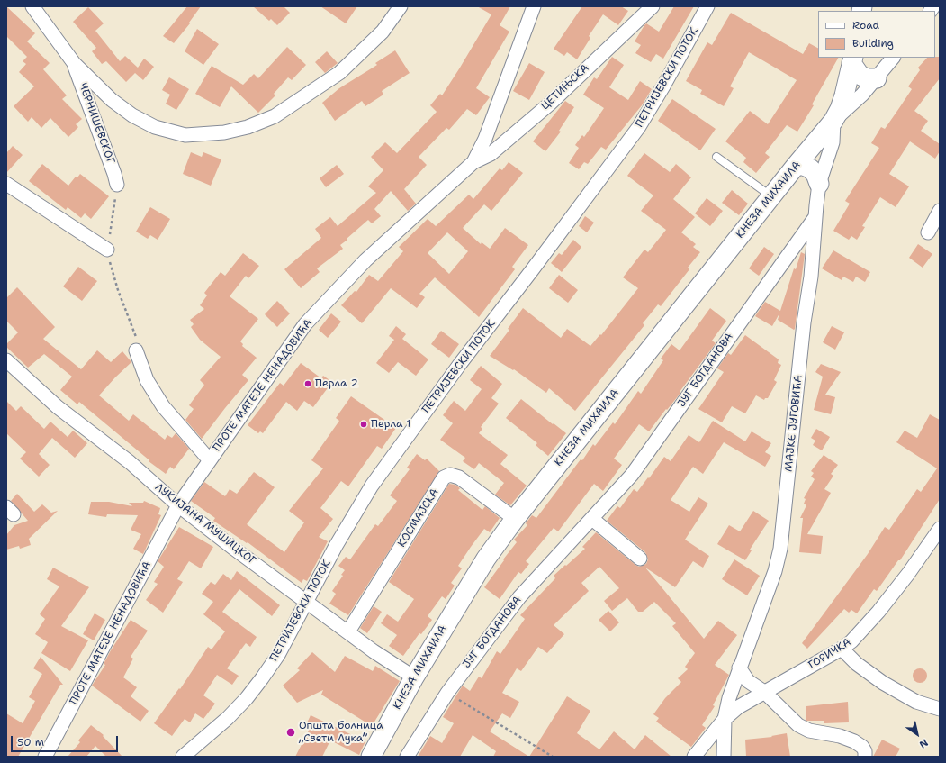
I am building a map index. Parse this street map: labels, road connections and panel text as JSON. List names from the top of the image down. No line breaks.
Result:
{"streets":{"main road":["КНЕЗА МИХАИЛА"],"street":["ПЕТРИЈЕВСКИ ПОТОК","ЦЕТИЊСКА","ЧЕРНИШЕВСКОГ","ЈУГ БОГДАНОВА","ПРОТЕ МАТЕЈЕ НЕНАДОВИЋА","МАЈКЕ ЈУГОВИЋА","КОСМАЈСКА","ЛУКИЈАНА МУШИЦКОГ","ГОРИЧКА"]},"crossings":[["ПЕТРИЈЕВСКИ ПОТОК","ЛУКИЈАНА МУШИЦКОГ"],["ЦЕТИЊСКА","ПРОТЕ МАТЕЈЕ НЕНАДОВИЋА"],["КНЕЗА МИХАИЛА","МАЈКЕ ЈУГОВИЋА"],["КНЕЗА МИХАИЛА","КОСМАЈСКА"],["КНЕЗА МИХАИЛА","ЛУКИЈАНА МУШИЦКОГ"],["ЈУГ БОГДАНОВА","МАЈКЕ ЈУГОВИЋА"],["ПРОТЕ МАТЕЈЕ НЕНАДОВИЋА","ЛУКИЈАНА МУШИЦКОГ"],["МАЈКЕ ЈУГОВИЋА","ГОРИЧКА"],["КОСМАЈСКА","ЛУКИЈАНА МУШИЦКОГ"]],"places":["Перла 2","Перла 1","Општа болница „Свети Лука”"],"legend":["Road","Building"],"scale_bar":"50 m","north":"bottom right"}
